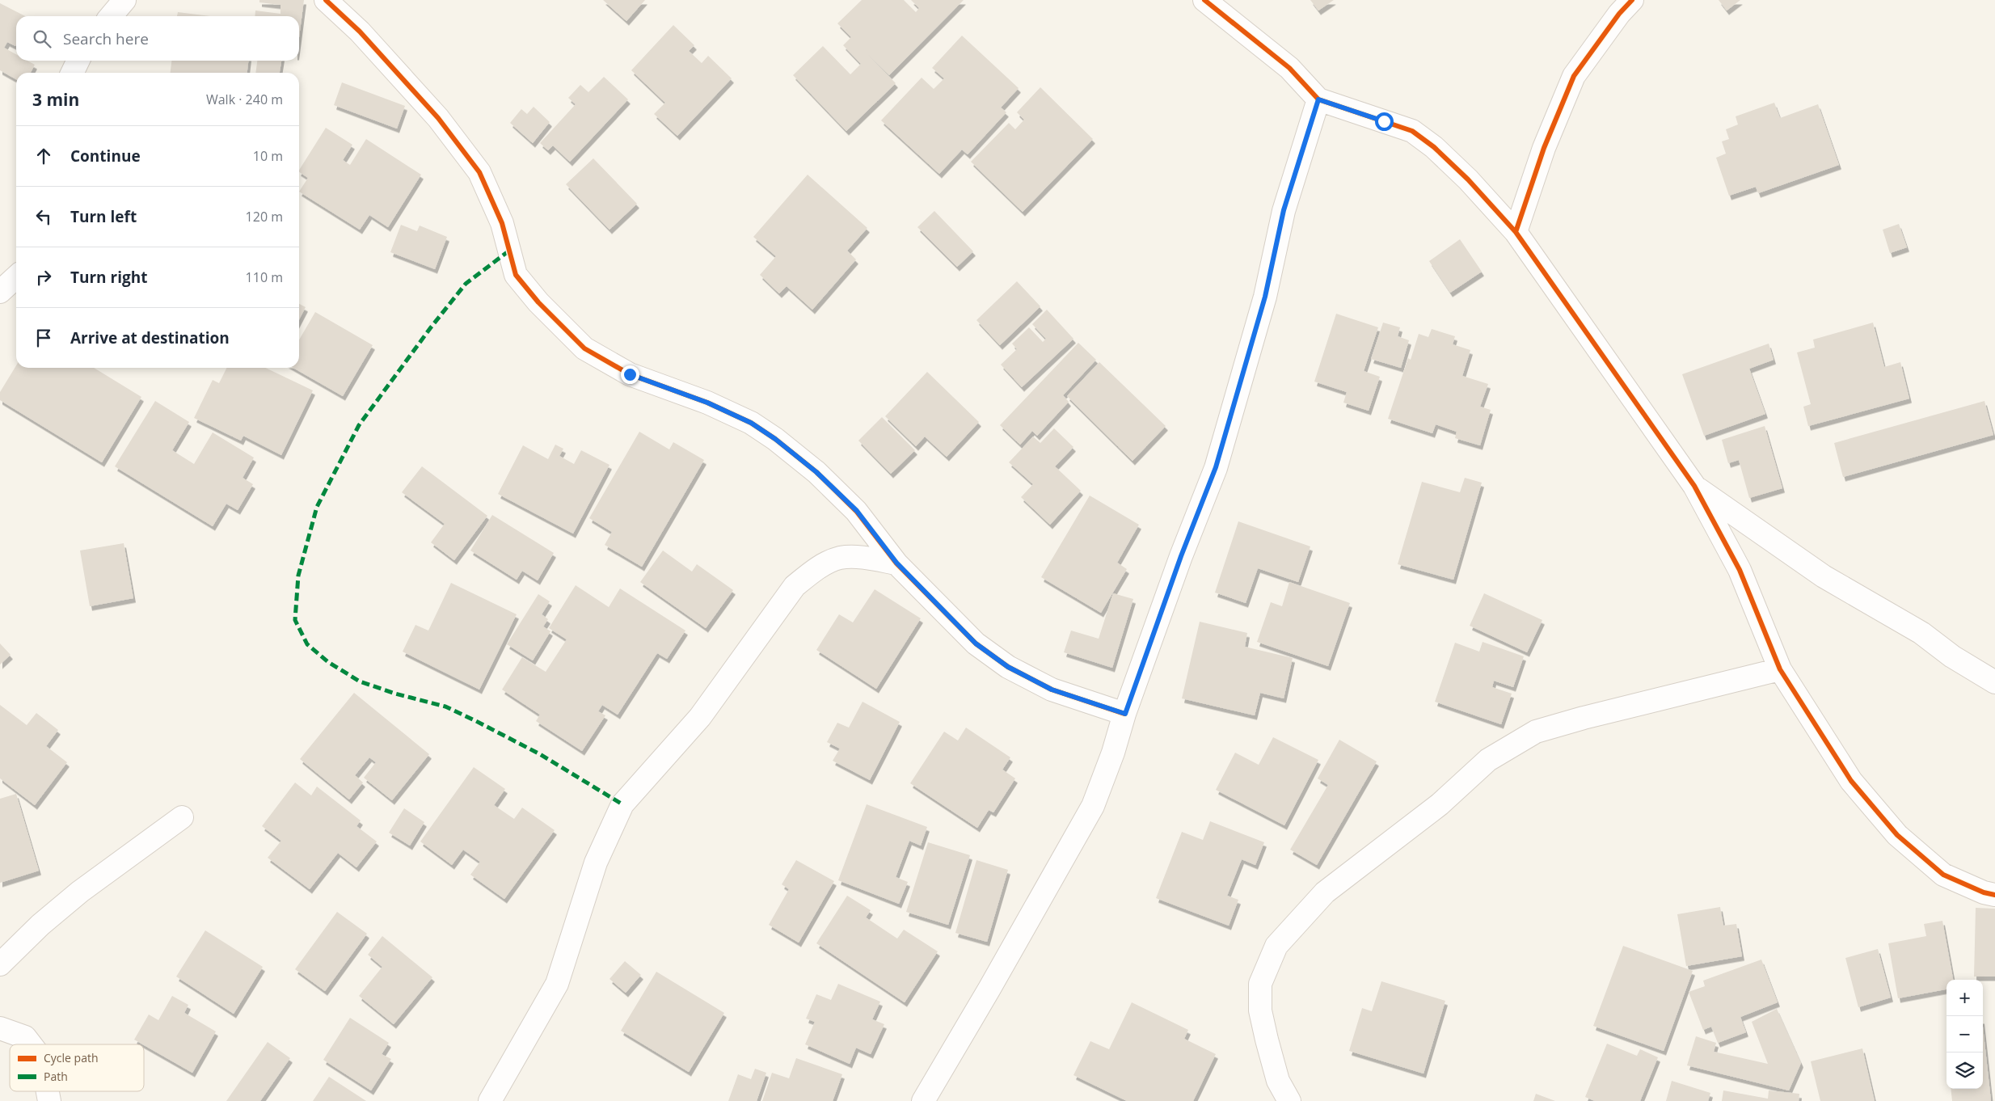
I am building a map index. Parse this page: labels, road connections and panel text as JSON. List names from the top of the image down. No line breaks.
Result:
{"legend":["Cycle path","Path"],"page":{"search":"Search here","heading":["3 min","Walk · 240 m"],"list":[["Continue","10 m"],["Turn left","120 m"],["Turn right","110 m"],"Arrive at destination"],"map_buttons":["+","−"]}}
